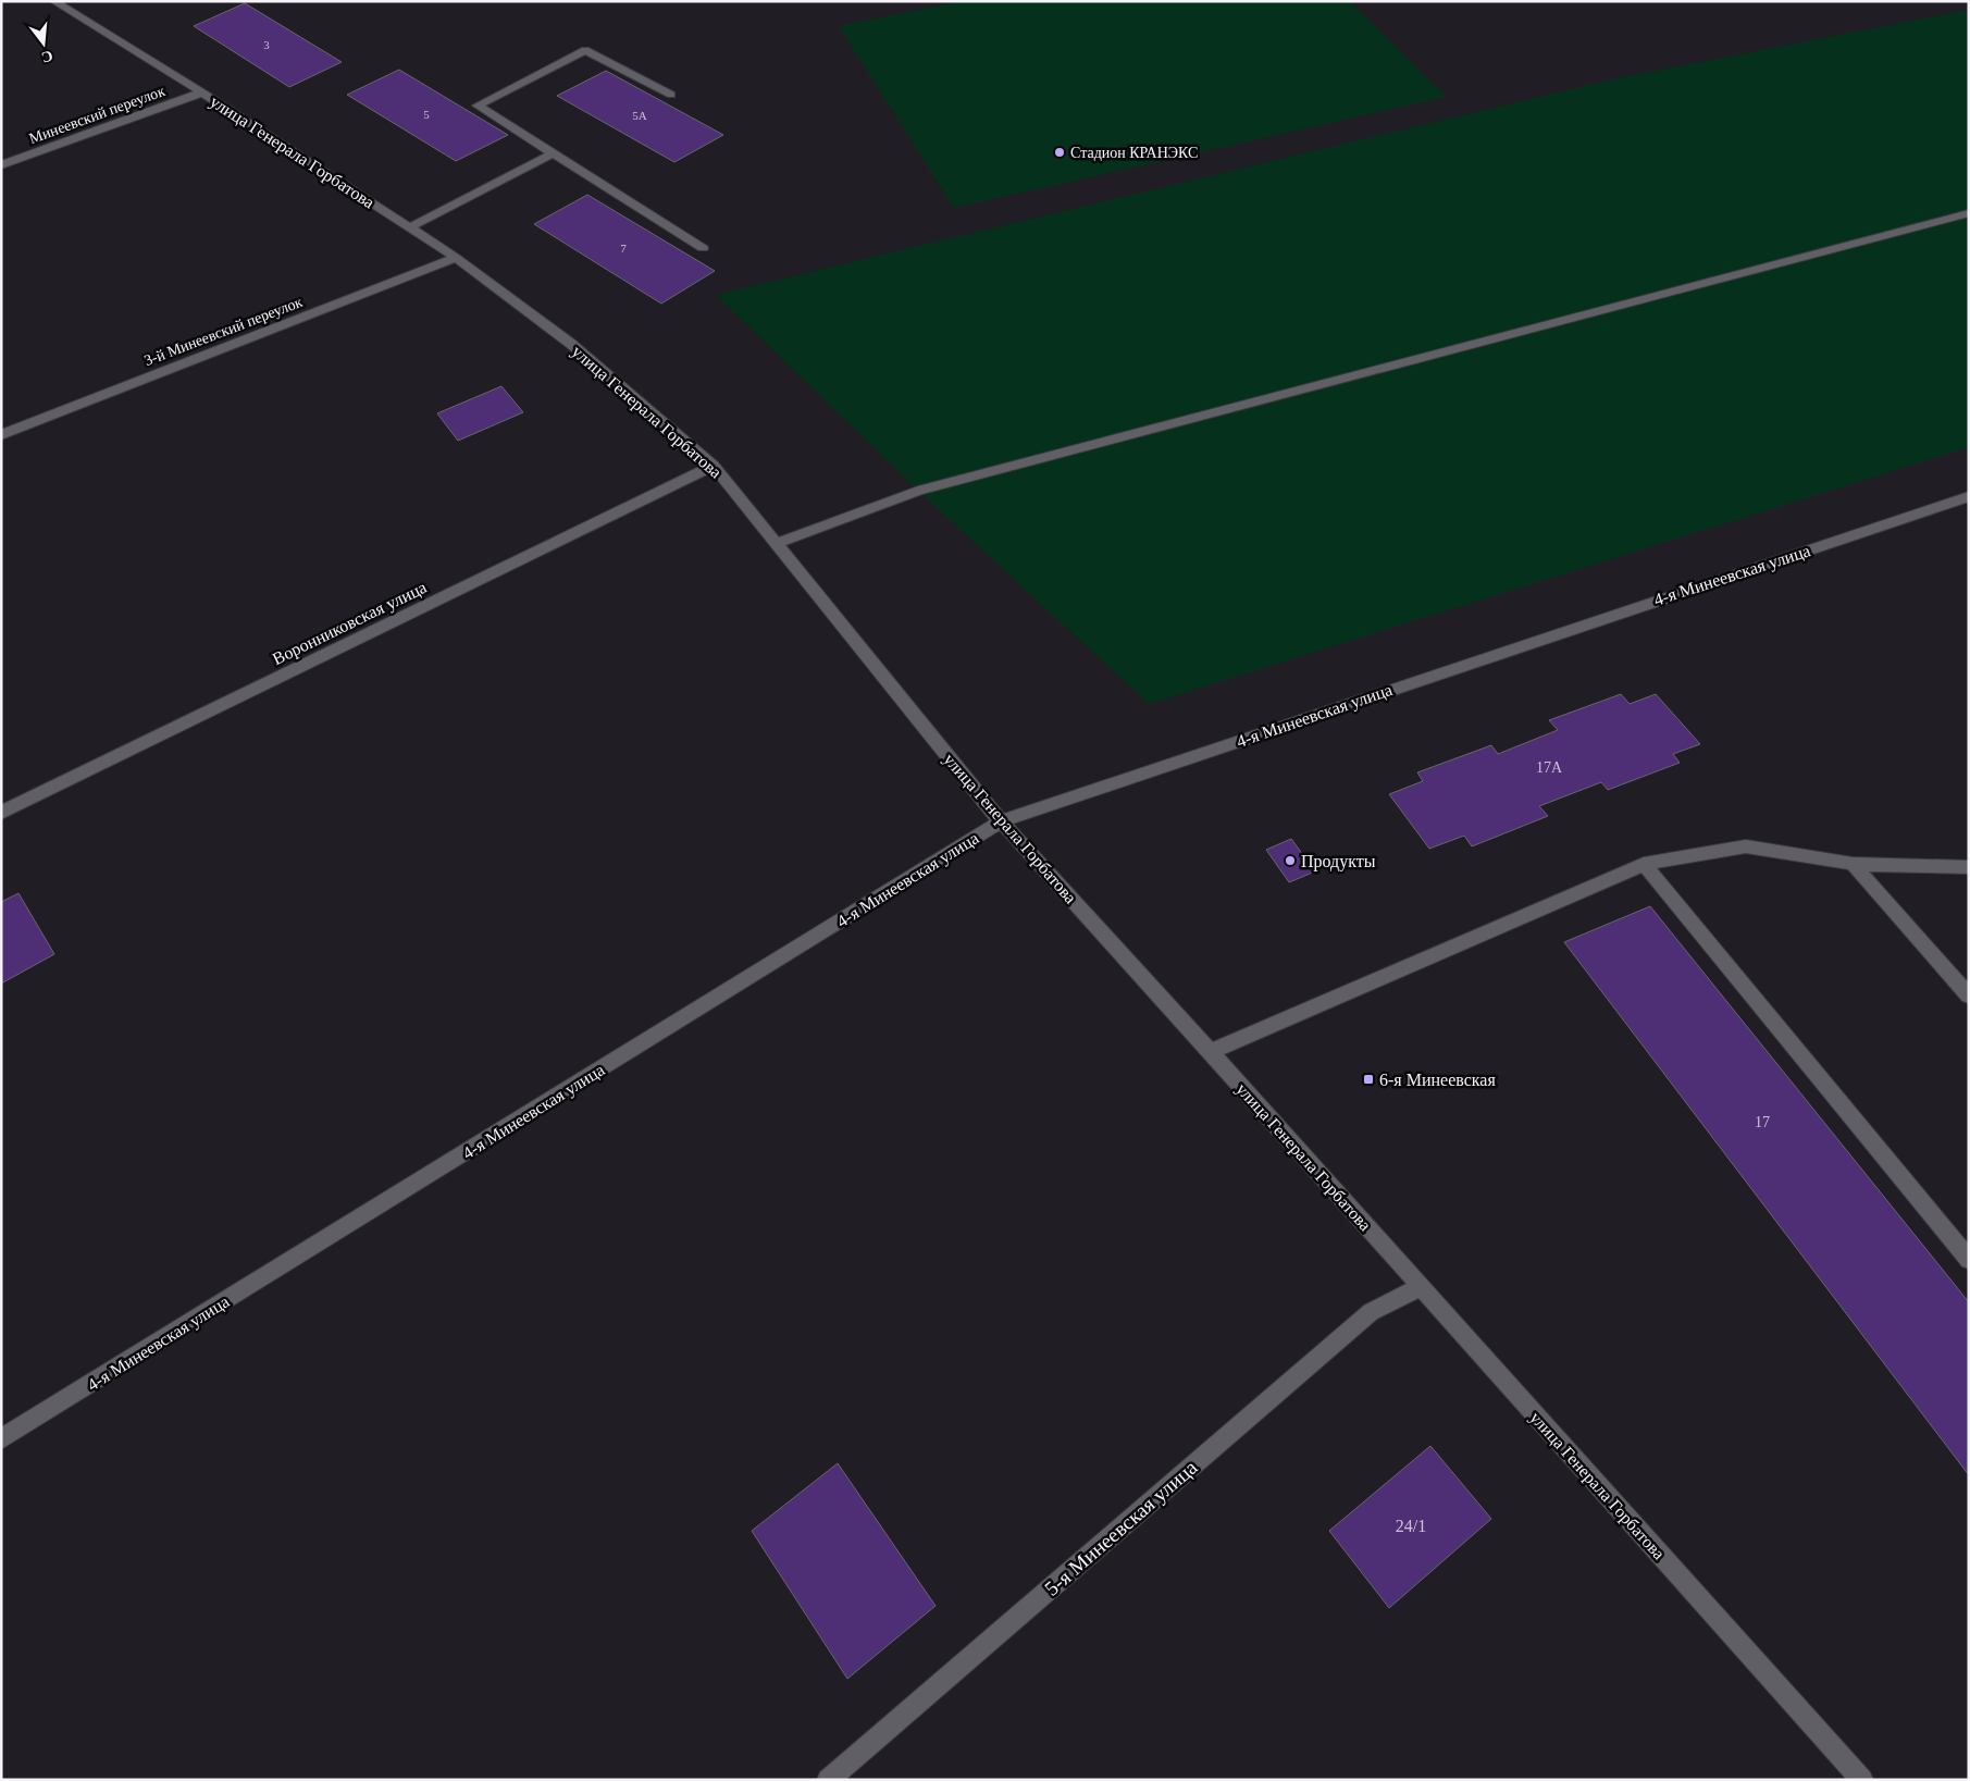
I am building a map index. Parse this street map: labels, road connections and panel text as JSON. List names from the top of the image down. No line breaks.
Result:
{"streets":{"street":["Минеевский переулок","улица Генерала Горбатова","3-й Минеевский переулок","4-я Минеевская улица","Воронниковская улица","5-я Минеевская улица"]},"crossings":[["Минеевский переулок","улица Генерала Горбатова"],["улица Генерала Горбатова","3-й Минеевский переулок"],["улица Генерала Горбатова","4-я Минеевская улица"],["улица Генерала Горбатова","Воронниковская улица"],["улица Генерала Горбатова","5-я Минеевская улица"]],"places":{"other":["Стадион КРАНЭКС","Продукты"],"transit":["6-я Минеевская"]},"house_numbers":["3","5","5А","7","17А","17","24/1"],"north":"bottom"}
